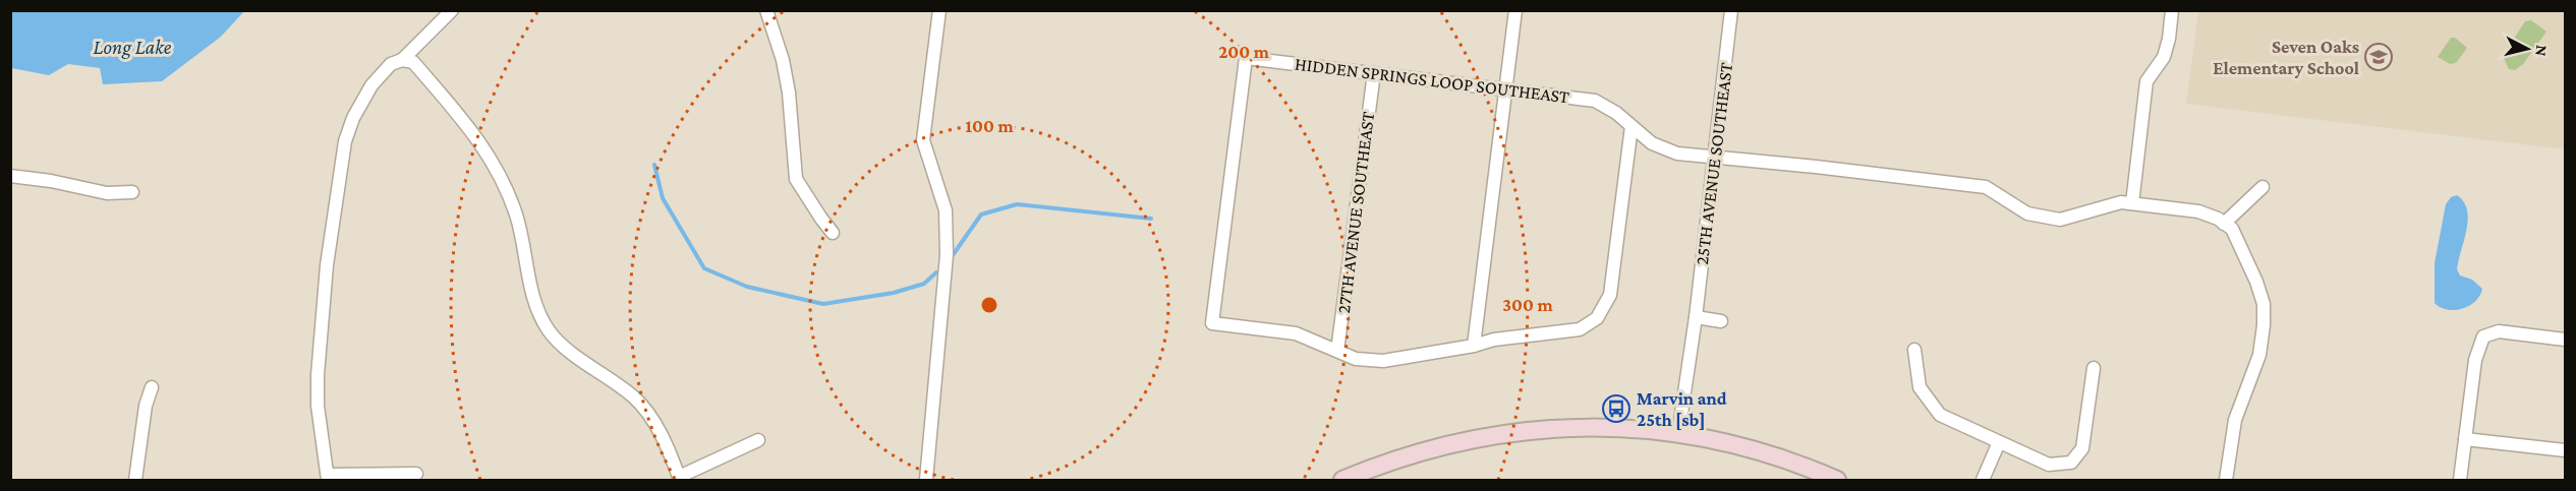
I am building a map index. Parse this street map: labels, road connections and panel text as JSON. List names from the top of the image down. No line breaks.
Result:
{"streets":{"street":["HIDDEN SPRINGS LOOP SOUTHEAST","25TH AVENUE SOUTHEAST","27TH AVENUE SOUTHEAST"]},"crossings":[["HIDDEN SPRINGS LOOP SOUTHEAST","25TH AVENUE SOUTHEAST"],["HIDDEN SPRINGS LOOP SOUTHEAST","27TH AVENUE SOUTHEAST"]],"water":["Long Lake"],"places":{"school or university":["Seven Oaks Elementary School"],"bus stop":["Marvin and 25th [sb]"]},"north":"right","rings":["200 m","100 m","300 m"]}
